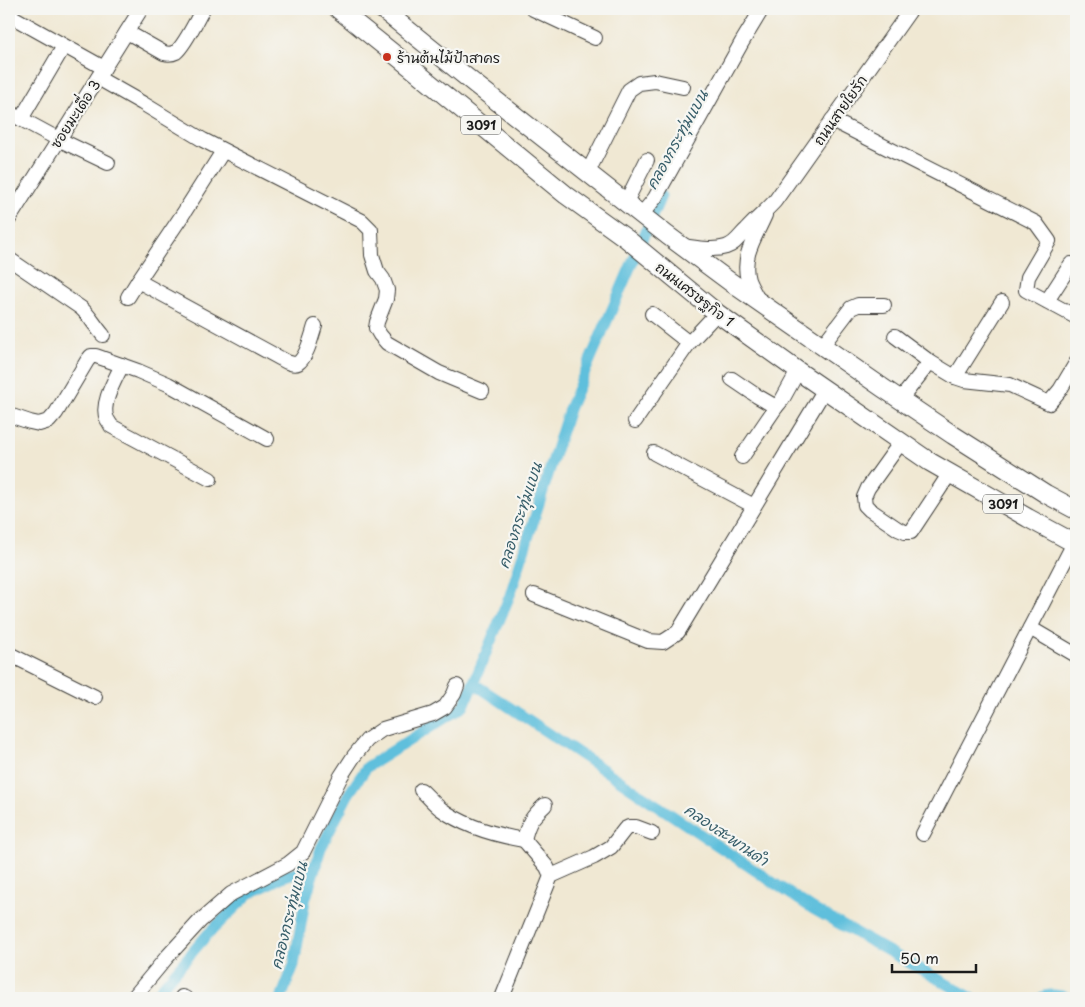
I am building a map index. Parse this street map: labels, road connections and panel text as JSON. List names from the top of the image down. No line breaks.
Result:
{"streets":{"main road":["3091","ถนนเศรษฐกิจ 1"],"street":["ถนนสายใยรัก","ซอยมะเดื่อ 3"]},"crossings":[["ถนนสายใยรัก","3091"]],"water":["คลองกระทุ่มแบน","คลองสะพานดำ"],"places":["ร้านต้นไม้ป้าสาคร"],"scale_bar":"50 m"}
